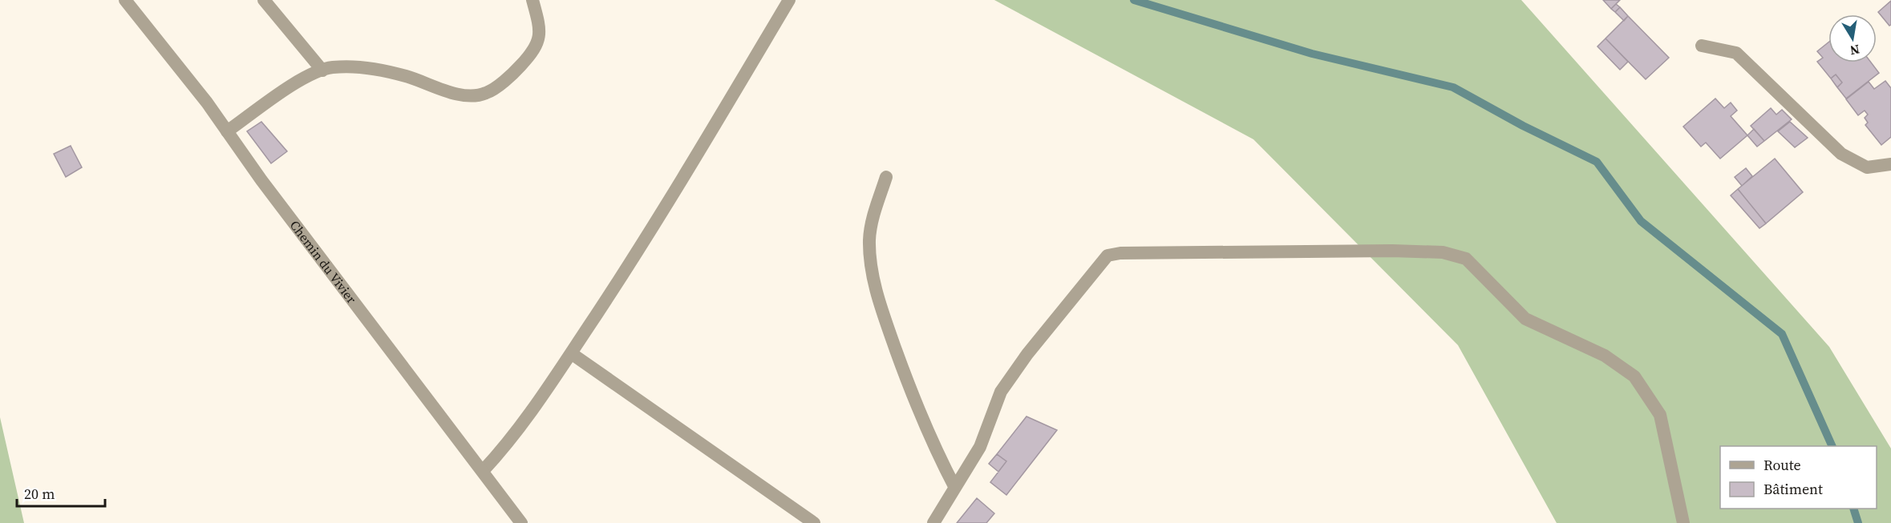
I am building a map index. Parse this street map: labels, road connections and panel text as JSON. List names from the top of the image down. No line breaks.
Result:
{"streets":{"street":["Chemin du Vivier"]},"legend":["Route","Bâtiment"],"scale_bar":"20 m","north":"bottom"}
